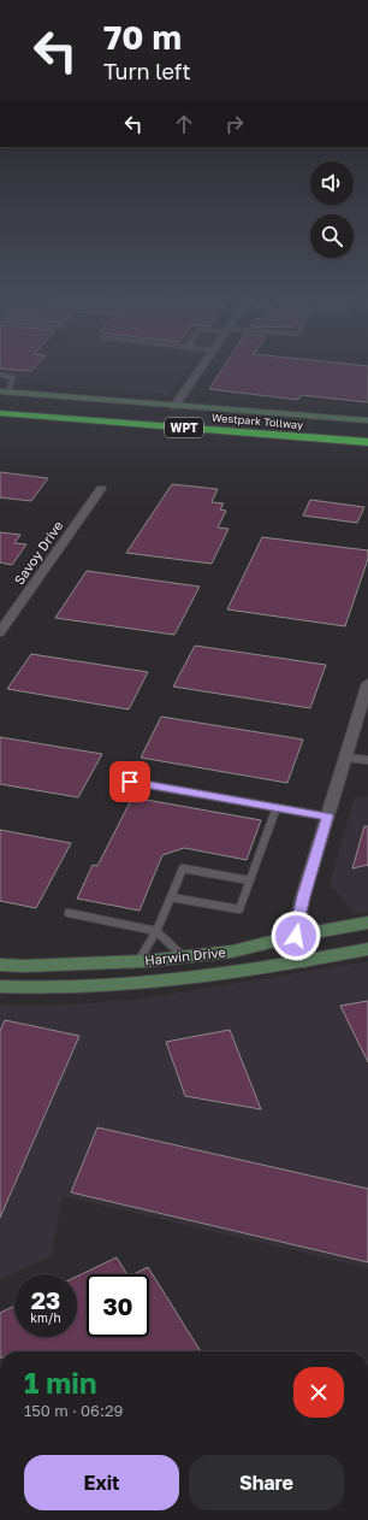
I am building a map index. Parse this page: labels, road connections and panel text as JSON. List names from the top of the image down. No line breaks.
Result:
{"streets":{"highway":["Westpark Tollway","WPT"],"main road":["Harwin Drive"],"street":["Savoy Drive"]},"page":{"turn":["70 m","Turn left"],"speed":"23 km/h","limit":"30","heading":["1 min","150 m · 06:29"],"buttons":["Exit","Share"]}}
